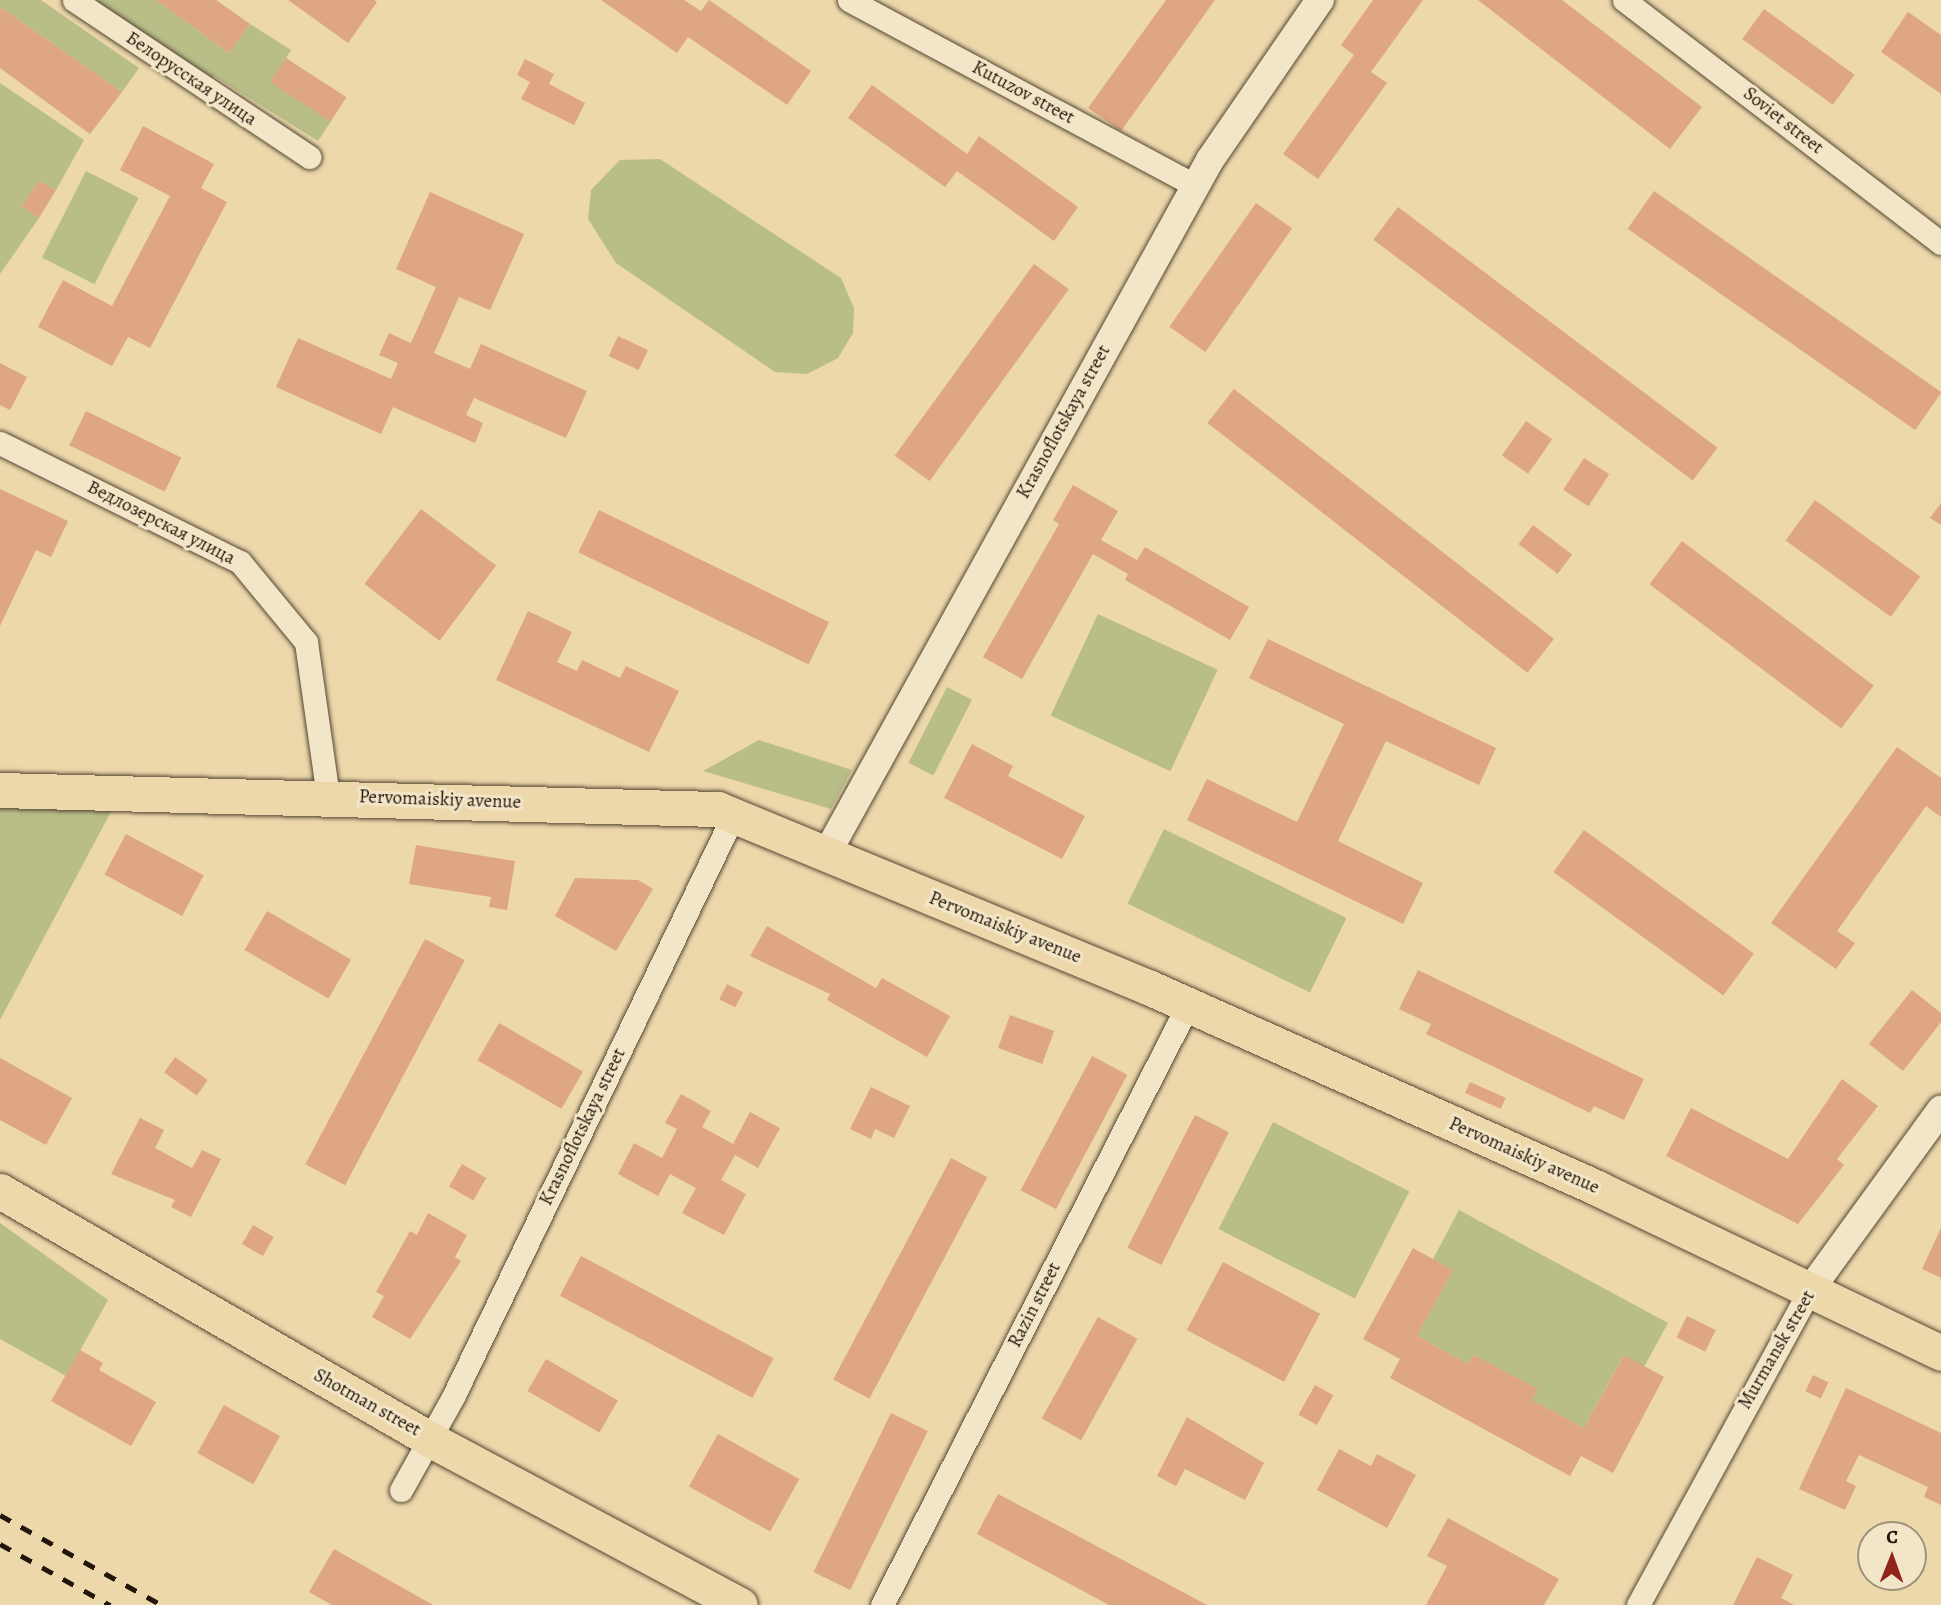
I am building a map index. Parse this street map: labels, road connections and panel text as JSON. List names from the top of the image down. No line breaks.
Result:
{"streets":{"main road":["Pervomaiskiy avenue","Shotman street"],"street":["Белорусская улица","Kutuzov street","Soviet street","Krasnoflotskaya street","Ведлозерская улица","Razin street","Murmansk street"]},"crossings":[["Kutuzov street","Krasnoflotskaya street"],["Krasnoflotskaya street","Pervomaiskiy avenue"],["Krasnoflotskaya street","Shotman street"],["Ведлозерская улица","Pervomaiskiy avenue"],["Pervomaiskiy avenue","Razin street"],["Pervomaiskiy avenue","Murmansk street"]],"north":"top"}
